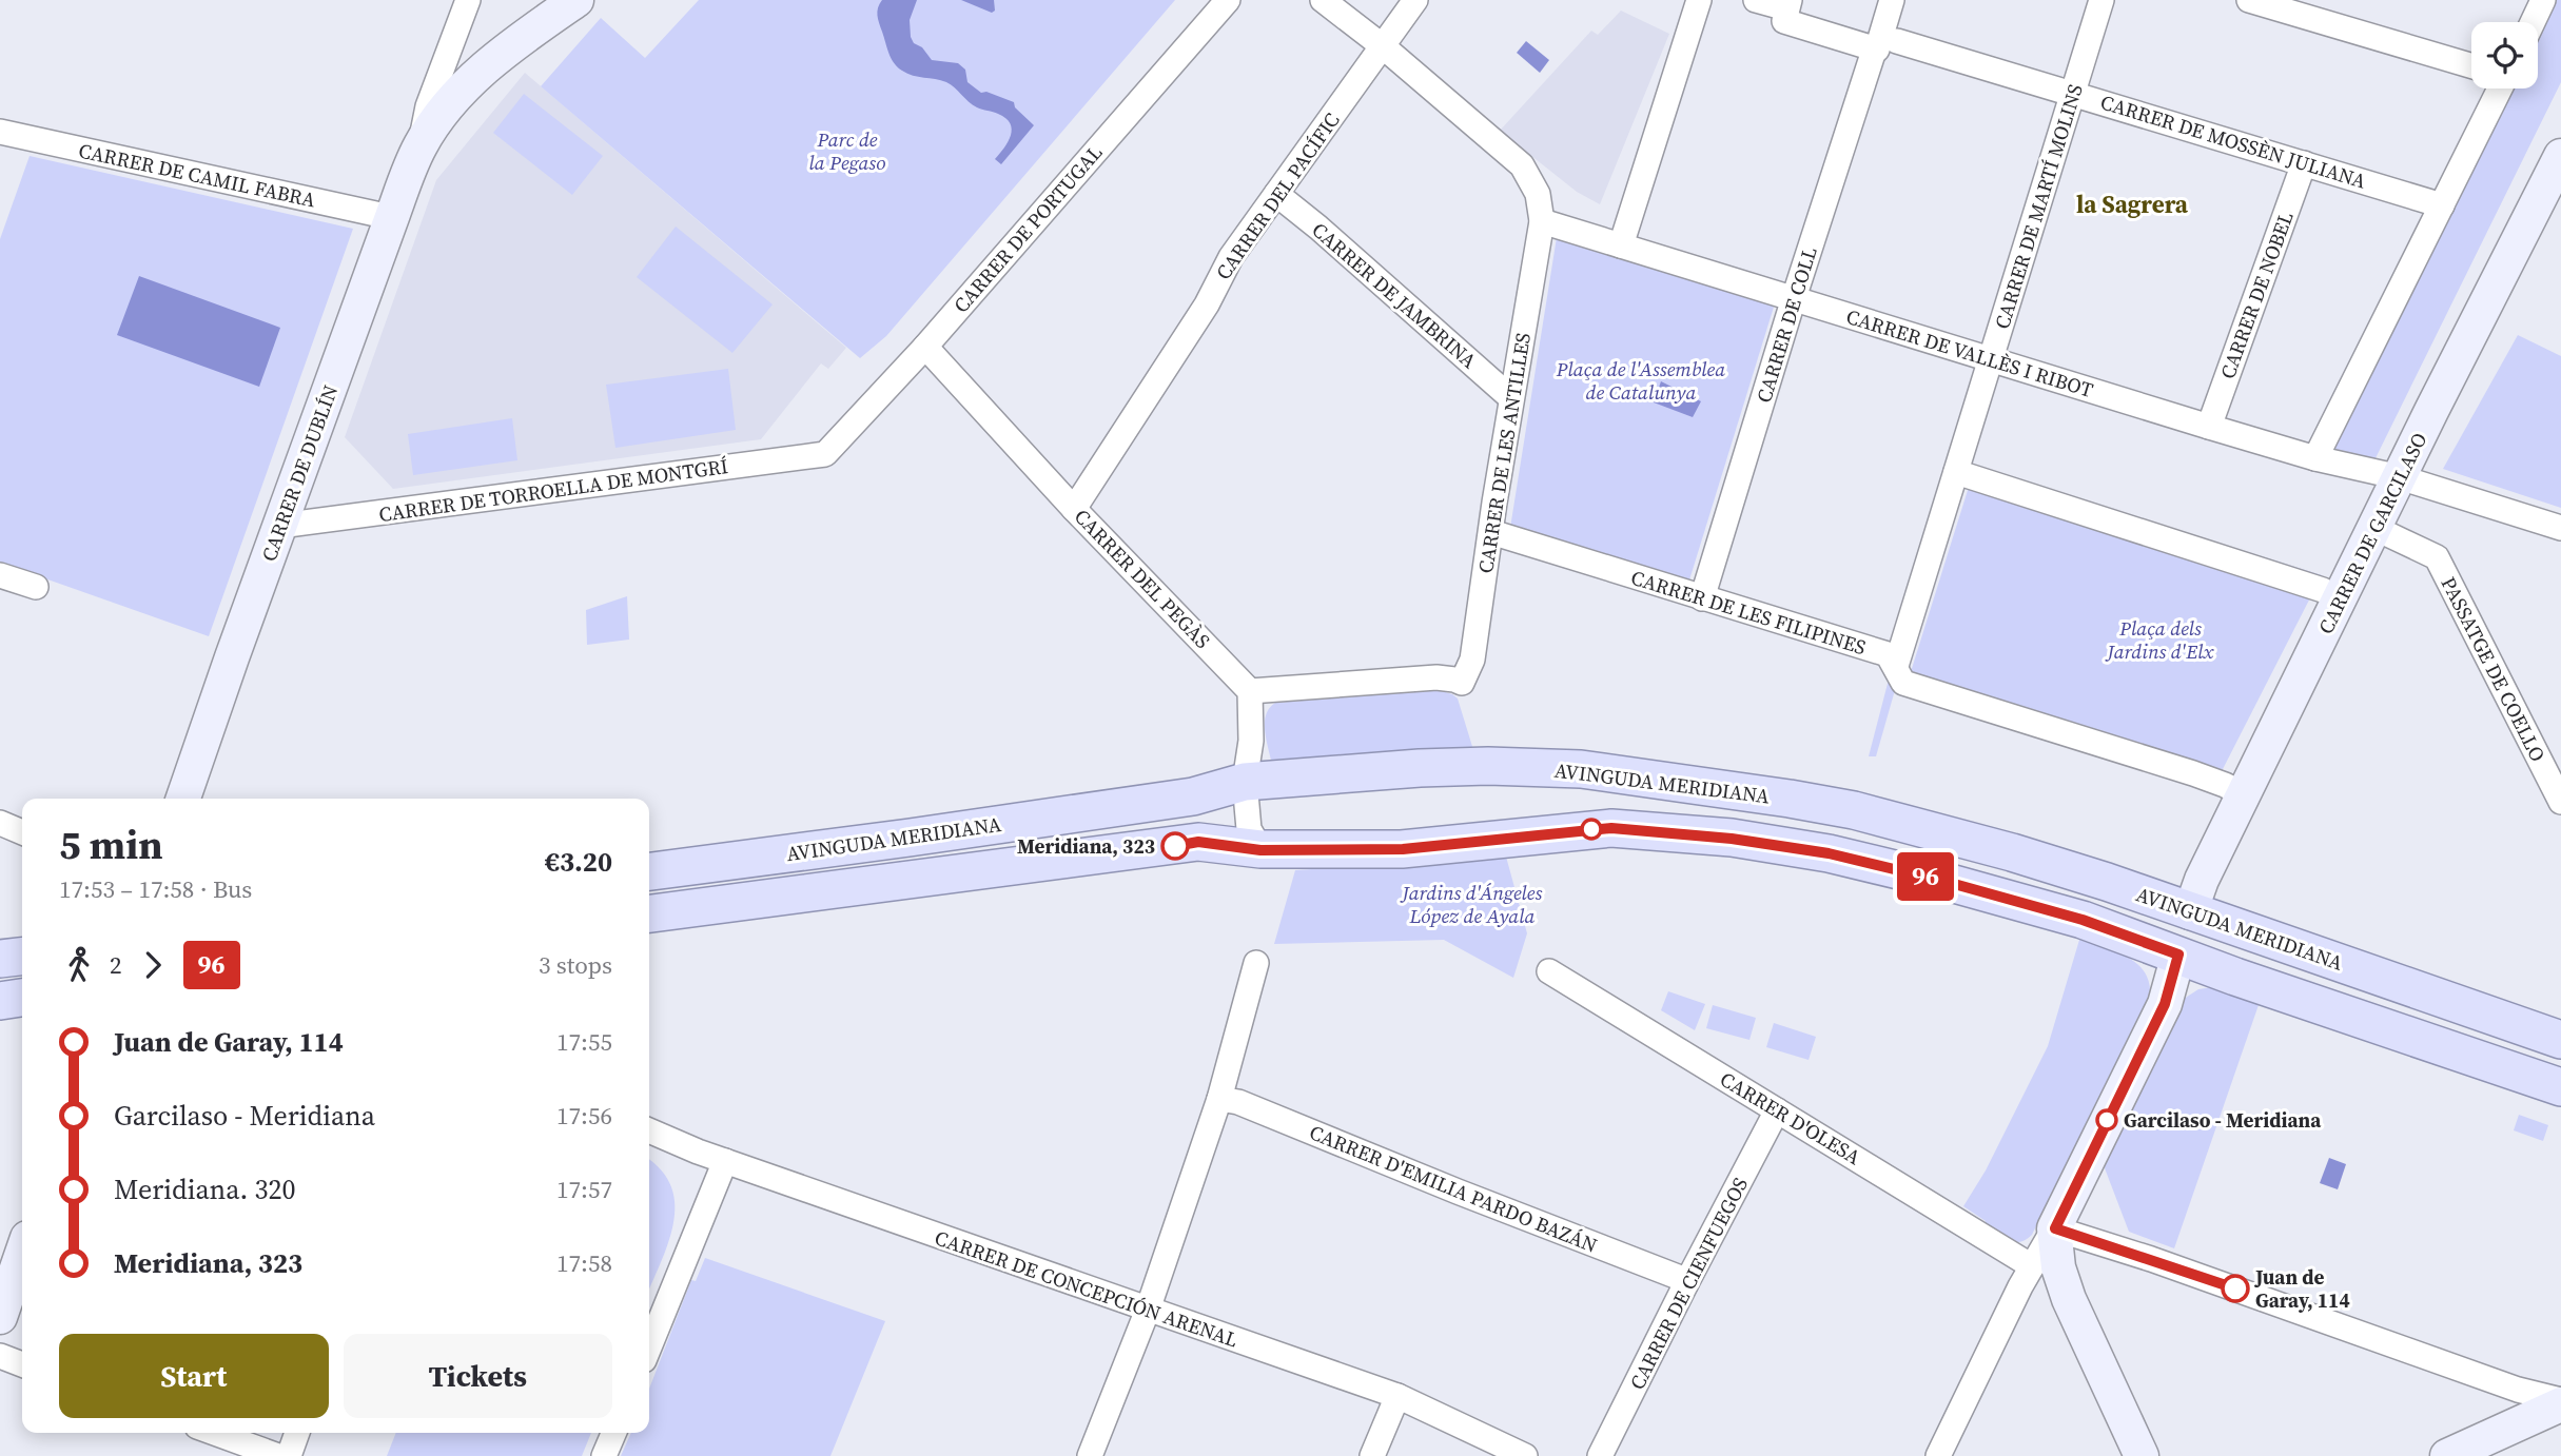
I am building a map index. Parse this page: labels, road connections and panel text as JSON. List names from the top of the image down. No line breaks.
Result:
{"streets":{"main road":["AVINGUDA MERIDIANA"],"street":["CARRER DE MOSSÈN JULIANA","CARRER DE CAMIL FABRA","CARRER DEL PACÍFIC","CARRER DE MARTÍ MOLINS","CARRER DE PORTUGAL","CARRER DE JAMBRINA","CARRER DE NOBEL","CARRER DE COLL","CARRER DE VALLÈS I RIBOT","CARRER DE LES ANTILLES","CARRER DE DUBLÍN","CARRER DE TORROELLA DE MONTGRÍ","CARRER DE GARCILASO","CARRER DEL PEGÀS","CARRER DE LES FILIPINES","PASSATGE DE COELLO","CARRER D'OLESA","CARRER D'EMILIA PARDO BAZÁN","CARRER DE CIENFUEGOS","CARRER DE CONCEPCIÓN ARENAL"]},"crossings":[["CARRER DE MOSSÈN JULIANA","CARRER DE MARTÍ MOLINS"],["CARRER DE MOSSÈN JULIANA","CARRER DE NOBEL"],["CARRER DE CAMIL FABRA","CARRER DE DUBLÍN"],["CARRER DEL PACÍFIC","CARRER DE JAMBRINA"],["CARRER DEL PACÍFIC","CARRER DEL PEGÀS"],["CARRER DE MARTÍ MOLINS","CARRER DE VALLÈS I RIBOT"],["CARRER DE MARTÍ MOLINS","CARRER DE LES FILIPINES"],["CARRER DE PORTUGAL","CARRER DE TORROELLA DE MONTGRÍ"],["CARRER DE PORTUGAL","CARRER DEL PEGÀS"],["CARRER DE JAMBRINA","CARRER DE LES ANTILLES"],["CARRER DE NOBEL","CARRER DE VALLÈS I RIBOT"],["CARRER DE COLL","CARRER DE VALLÈS I RIBOT"],["CARRER DE COLL","CARRER DE LES FILIPINES"],["CARRER DE VALLÈS I RIBOT","CARRER DE LES ANTILLES"],["CARRER DE VALLÈS I RIBOT","CARRER DE GARCILASO"],["CARRER DE LES ANTILLES","CARRER DEL PEGÀS"],["CARRER DE LES ANTILLES","CARRER DE LES FILIPINES"],["CARRER DE DUBLÍN","CARRER DE TORROELLA DE MONTGRÍ"],["CARRER DE GARCILASO","CARRER DE LES FILIPINES"],["CARRER DE GARCILASO","PASSATGE DE COELLO"],["CARRER DE GARCILASO","AVINGUDA MERIDIANA"],["CARRER D'OLESA","CARRER DE CIENFUEGOS"],["CARRER D'EMILIA PARDO BAZÁN","CARRER DE CIENFUEGOS"]],"districts":["la Sagrera"],"parks":["Parc de la Pegaso","Plaça de l'Assemblea de Catalunya","Plaça dels Jardins d'Elx","Jardins d'Ángeles López de Ayala"],"places":["Meridiana, 323","Garcilaso - Meridiana","Juan de Garay, 114"],"lines":["bus line 96"],"page":{"on_map":"96","heading":["5 min","17:53 – 17:58 · Bus","€3.20"],"legs":["2","96","3 stops"],"list":[{"name":"Juan de Garay, 114","value":"17:55"},{"name":"Garcilaso - Meridiana","value":"17:56"},{"name":"Meridiana. 320","value":"17:57"},{"name":"Meridiana, 323","value":"17:58"}],"buttons":["Start","Tickets"]}}
